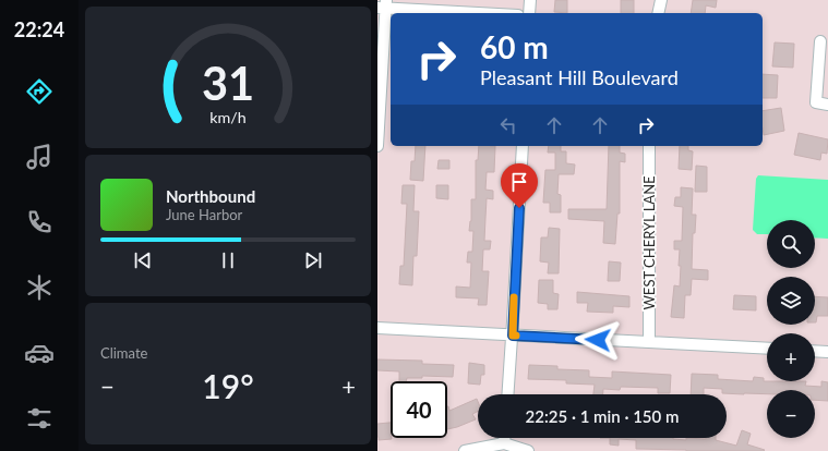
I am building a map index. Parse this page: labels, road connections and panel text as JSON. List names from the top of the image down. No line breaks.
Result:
{"streets":{"street":["WEST CHERYL LANE"]},"page":{"tabs":"22:24","turn":["60 m","Pleasant Hill Boulevard"],"song":["Northbound","June Harbor"],"map_buttons":["+","−"],"tile":"Climate","heat":["−","19°","+"],"limit":"40","trip":"22:25 · 1 min · 150 m","gauge":["31","km/h"]}}
